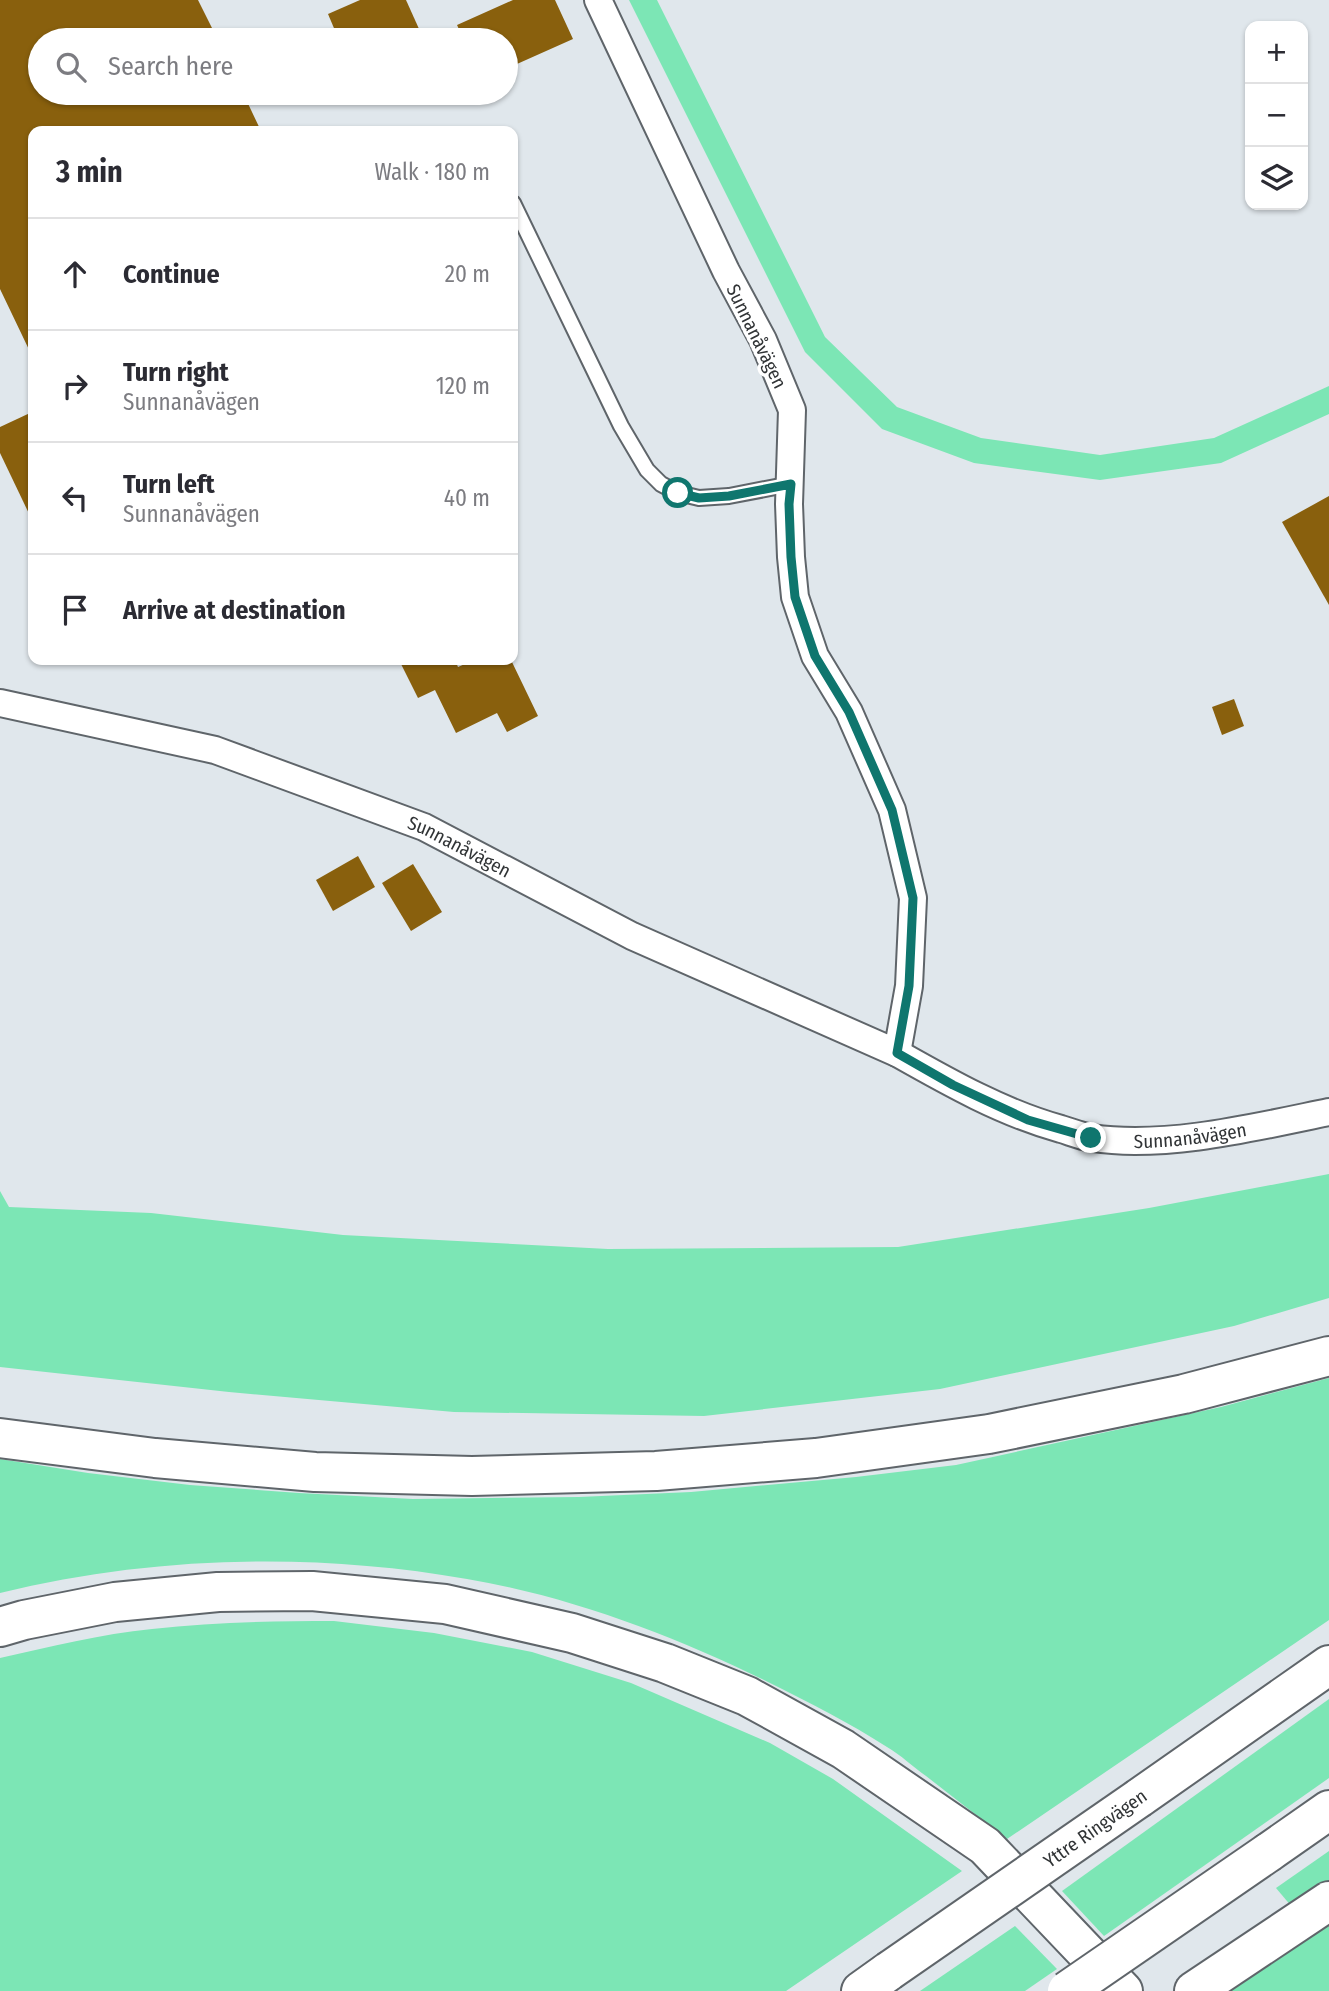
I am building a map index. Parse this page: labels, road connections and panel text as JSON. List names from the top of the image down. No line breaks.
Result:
{"streets":{"highway":["Yttre Ringvägen"],"street":["Sunnanåvägen"]},"page":{"map_buttons":["+","−"],"search":"Search here","heading":["3 min","Walk · 180 m"],"list":[["Continue","20 m"],["Turn right","Sunnanåvägen","120 m"],["Turn left","Sunnanåvägen","40 m"],"Arrive at destination"]}}
